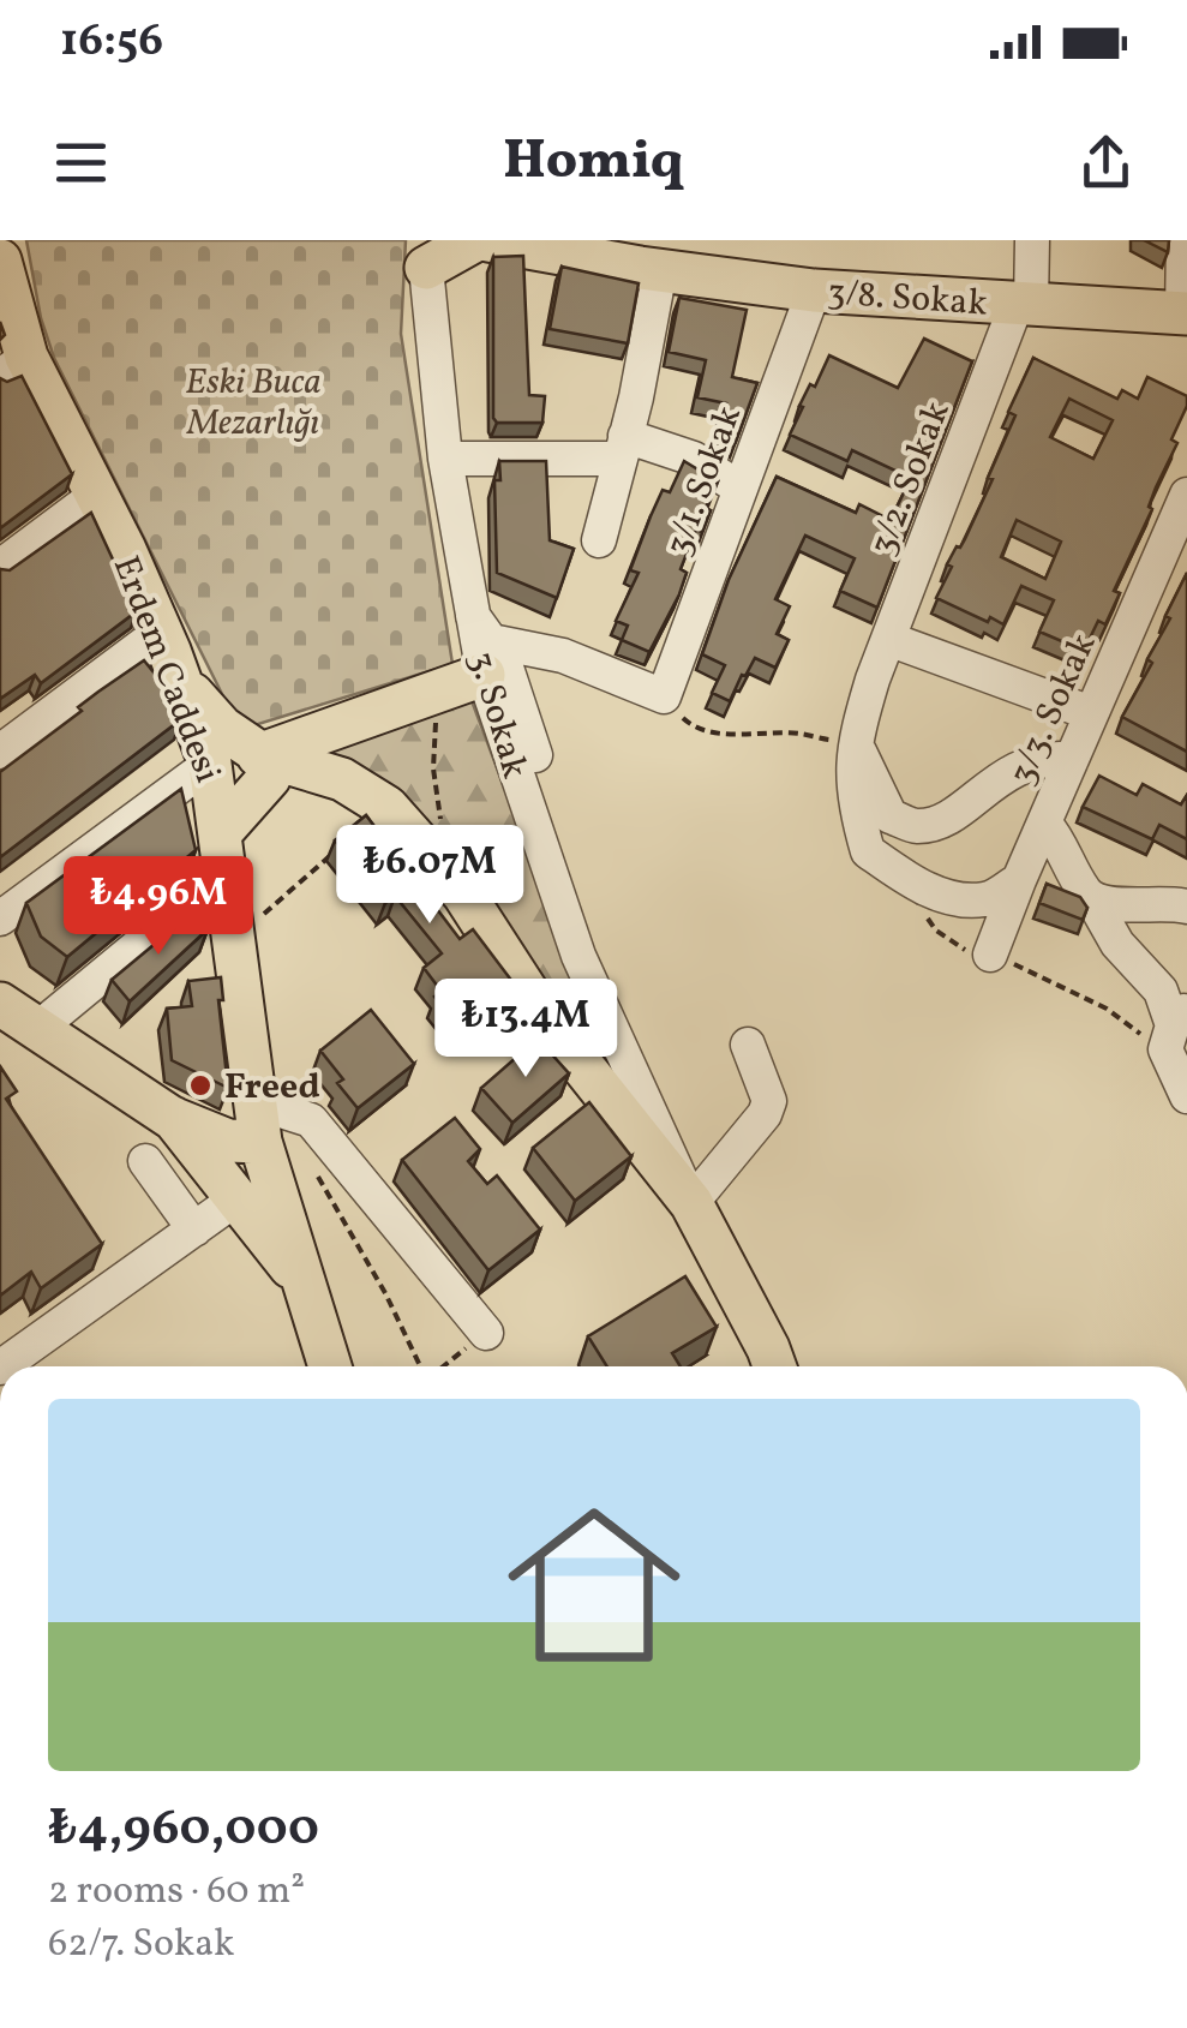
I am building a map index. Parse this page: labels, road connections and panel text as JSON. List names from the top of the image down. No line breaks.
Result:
{"streets":{"main road":["3/8. Sokak","Erdem Caddesi"],"street":["3/2. Sokak","3/1. Sokak","3/3. Sokak","3. Sokak"]},"crossings":[["3/8. Sokak","3/2. Sokak"],["3/8. Sokak","3/1. Sokak"]],"parks":["Eski Buca Mezarlığı"],"places":["Freed"],"page":{"status":"16:56","header":"Homiq","price":["₺6.07M","₺4.96M","₺13.4M"],"list":[{"name":"₺4,960,000","note":"2 rooms · 60 m² · 62/7. Sokak"}]}}
